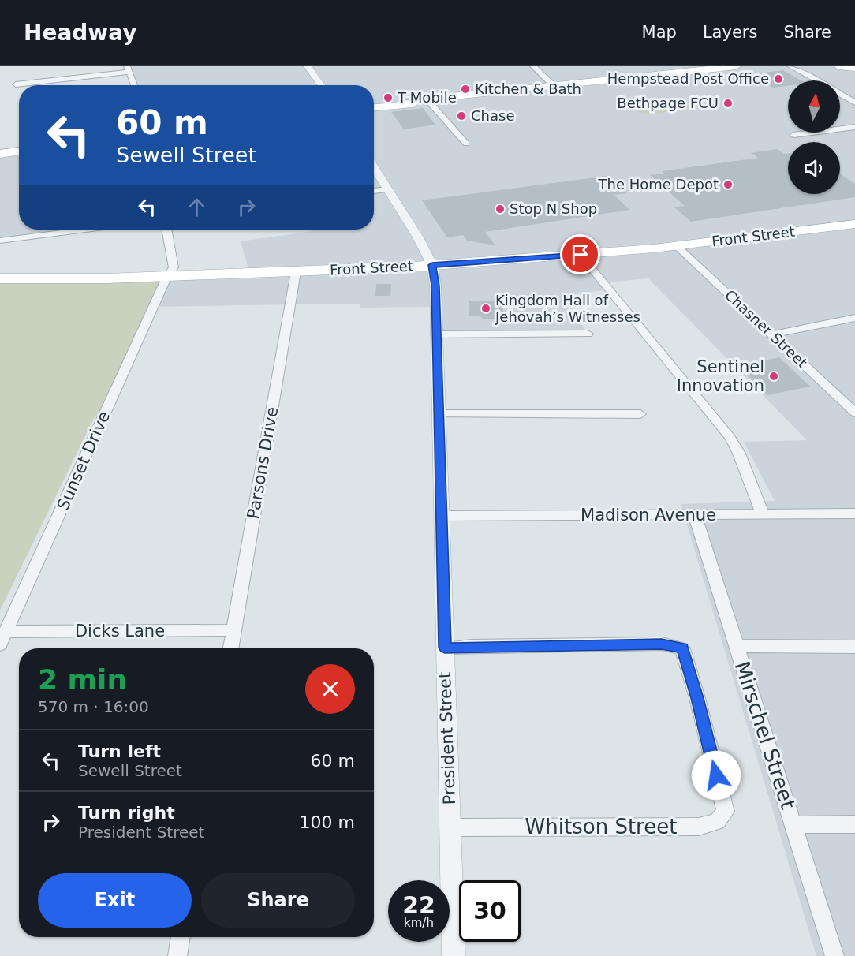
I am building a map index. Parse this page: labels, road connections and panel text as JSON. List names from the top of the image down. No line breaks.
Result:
{"streets":{"main road":["Front Street"],"street":["Chasner Street","Sunset Drive","Parsons Drive","Madison Avenue","Dicks Lane","Mirschel Street","President Street","Whitson Street"]},"crossings":[["Front Street","Chasner Street"],["Front Street","Sunset Drive"],["Front Street","Parsons Drive"],["Front Street","President Street"],["Sunset Drive","Dicks Lane"],["Parsons Drive","Dicks Lane"],["Madison Avenue","Mirschel Street"],["Madison Avenue","President Street"],["President Street","Whitson Street"]],"places":["Hempstead Post Office","Kitchen & Bath","T-Mobile","Bethpage FCU","Chase","The Home Depot","Stop N Shop","Kingdom Hall of Jehovah’s Witnesses","Sentinel Innovation"],"north":"top","page":{"header":"Headway","nav":["Map","Layers","Share"],"turn":["60 m","Sewell Street"],"heading":["2 min","570 m · 16:00"],"list":[{"name":"Turn left","note":"Sewell Street","value":"60 m"},{"name":"Turn right","note":"President Street","value":"100 m"}],"buttons":["Exit","Share"],"speed":"22 km/h","limit":"30"}}
